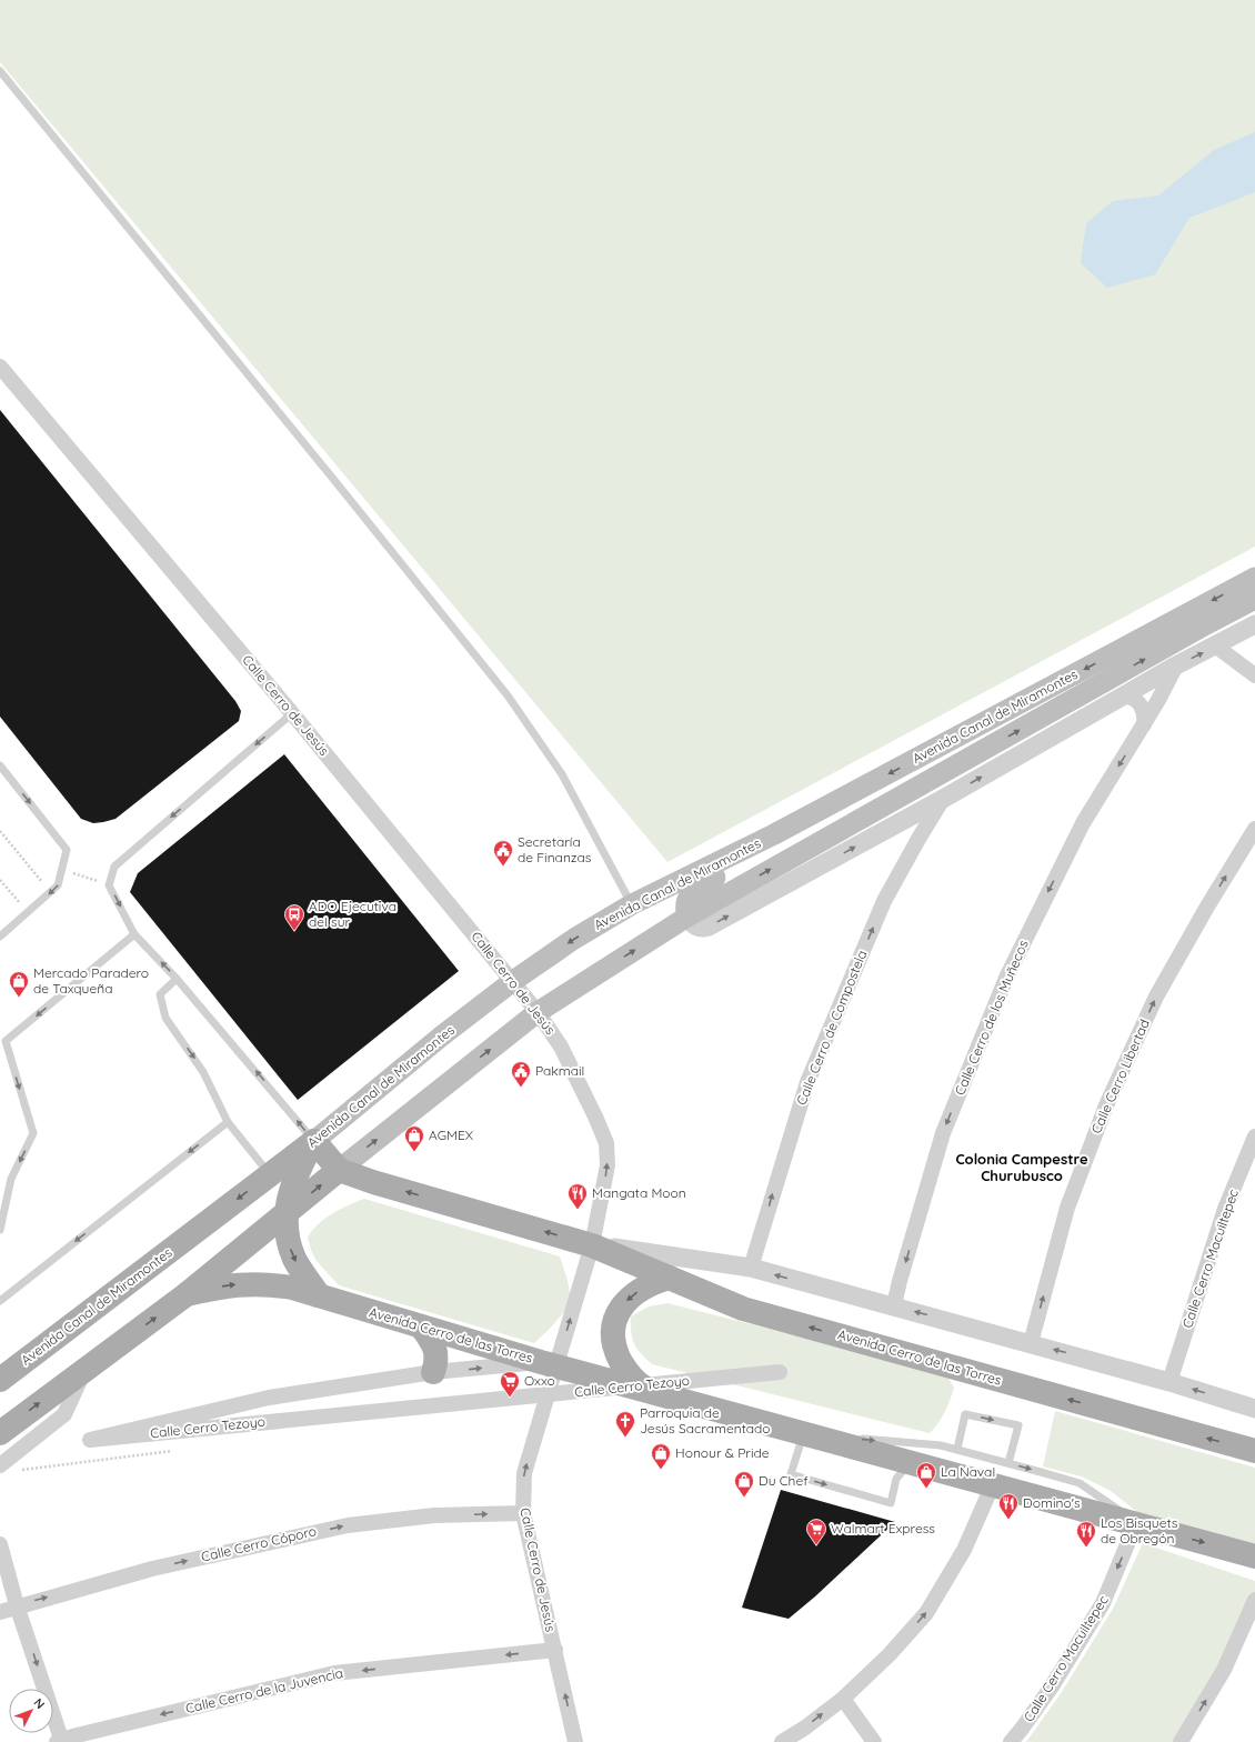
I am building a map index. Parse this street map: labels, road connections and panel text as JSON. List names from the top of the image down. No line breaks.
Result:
{"streets":{"main road":["Avenida Canal de Miramontes","Avenida Cerro de las Torres"],"street":["Calle Cerro de Jesús","Calle Cerro de los Muñecos","Calle Cerro de Compostela","Calle Cerro Libertad","Calle Cerro Macuiltepec","Calle Cerro Tezoyo","Calle Cerro Cóporo","Calle Cerro de la Juvencia"]},"crossings":[["Calle Cerro de Jesús","Avenida Canal de Miramontes"],["Calle Cerro de Jesús","Avenida Cerro de las Torres"],["Calle Cerro de Jesús","Calle Cerro Tezoyo"],["Calle Cerro de Jesús","Calle Cerro Cóporo"],["Calle Cerro de Jesús","Calle Cerro de la Juvencia"],["Avenida Canal de Miramontes","Avenida Cerro de las Torres"],["Calle Cerro de los Muñecos","Avenida Cerro de las Torres"],["Calle Cerro de Compostela","Avenida Cerro de las Torres"],["Calle Cerro Libertad","Avenida Cerro de las Torres"],["Calle Cerro Macuiltepec","Avenida Cerro de las Torres"],["Avenida Cerro de las Torres","Calle Cerro Tezoyo"]],"one_way":["Calle Cerro de Jesús","Calle Cerro de los Muñecos","Calle Cerro de Compostela","Calle Cerro Libertad","Calle Cerro Cóporo","Calle Cerro de la Juvencia"],"districts":["Colonia Campestre Churubusco"],"places":{"public building":["Secretaría de Finanzas","Pakmail"],"bus stop":["ADO Ejecutiva del sur"],"shop":["Mercado Paradero de Taxqueña","AGMEX","Honour & Pride","La Naval","Du Chef"],"restaurant":["Mangata Moon","Domino's","Los Bisquets de Obregón"],"supermarket":["Oxxo","Walmart Express"],"church":["Parroquia de Jesús Sacramentado"]},"north":"top right"}
